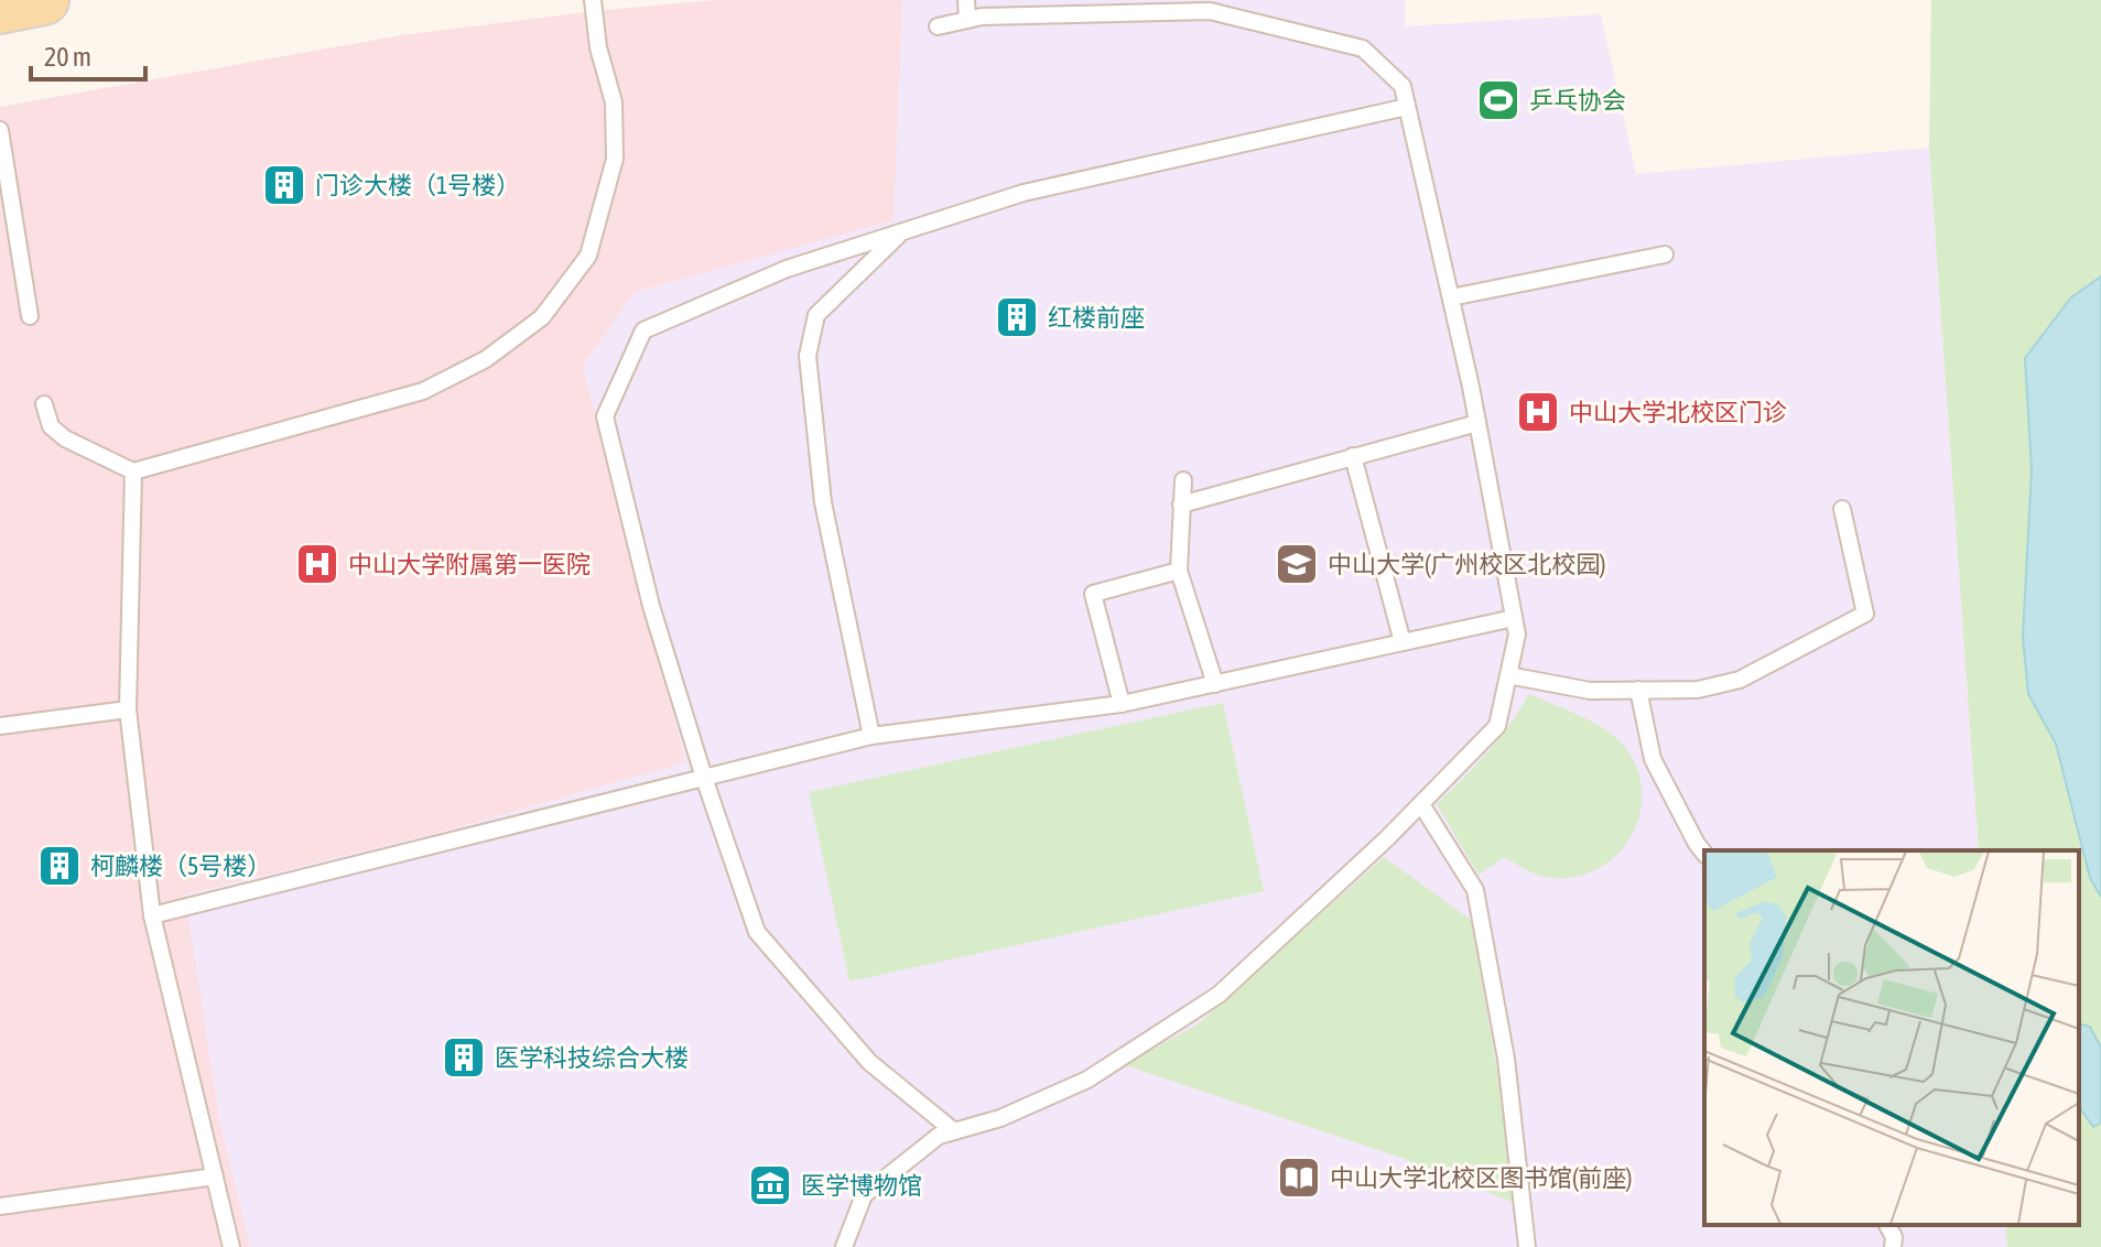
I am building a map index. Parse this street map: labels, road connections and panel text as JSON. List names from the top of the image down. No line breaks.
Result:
{"places":{"sports":["乒乓协会"],"building":["门诊大楼（1号楼）","红楼前座","柯麟楼（5号楼）","医学科技综合大楼"],"hospital":["中山大学北校区门诊","中山大学附属第一医院"],"school or university":["中山大学(广州校区北校园)"],"library":["中山大学北校区图书馆(前座)"],"museum":["医学博物馆"]},"scale_bar":"20 m"}
